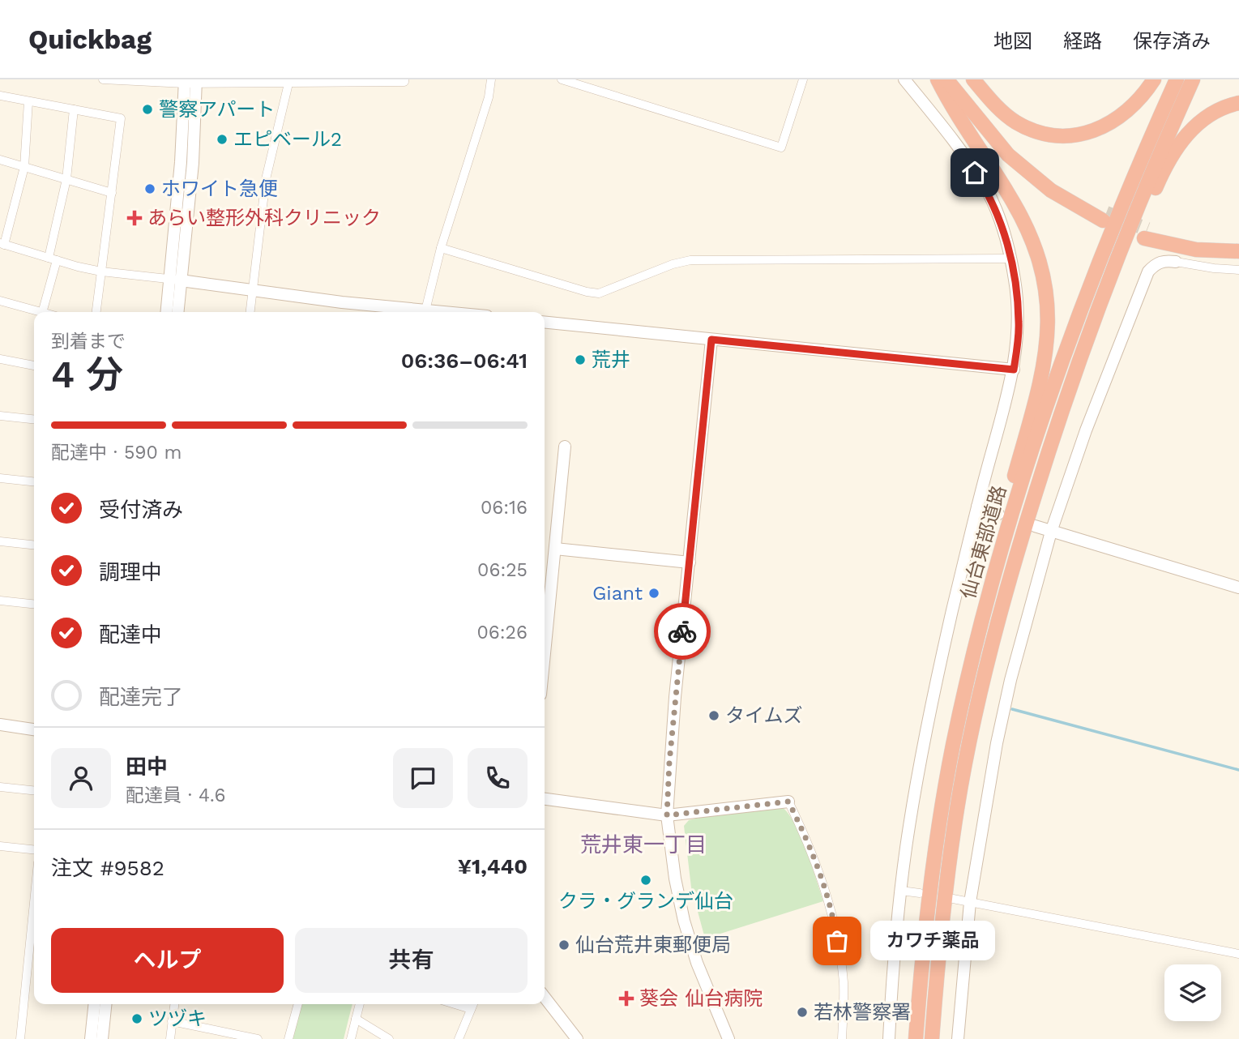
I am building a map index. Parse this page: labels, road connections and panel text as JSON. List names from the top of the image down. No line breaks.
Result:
{"streets":{"highway":["仙台東部道路"]},"districts":["荒井東一丁目"],"places":{"other":["警察アパート","エピベール2","ホワイト急便","荒井","Giant","タイムズ","クラ・グランデ仙台","カワチ薬品","仙台荒井東郵便局","若林警察署","ツヅキ"],"health":["あらい整形外科クリニック","葵会 仙台病院"]},"page":{"header":"Quickbag","nav":["地図","経路","保存済み"],"heading":["4 分","到着まで","06:36–06:41"],"panel":["田中","配達員 · 4.6","注文 #9582","¥1,440"],"bar":"配達中 · 590 m","list":[["受付済み","06:16"],["調理中","06:25"],["配達中","06:26"],"配達完了"],"buttons":["ヘルプ","共有"],"bubble":"カワチ薬品"}}
